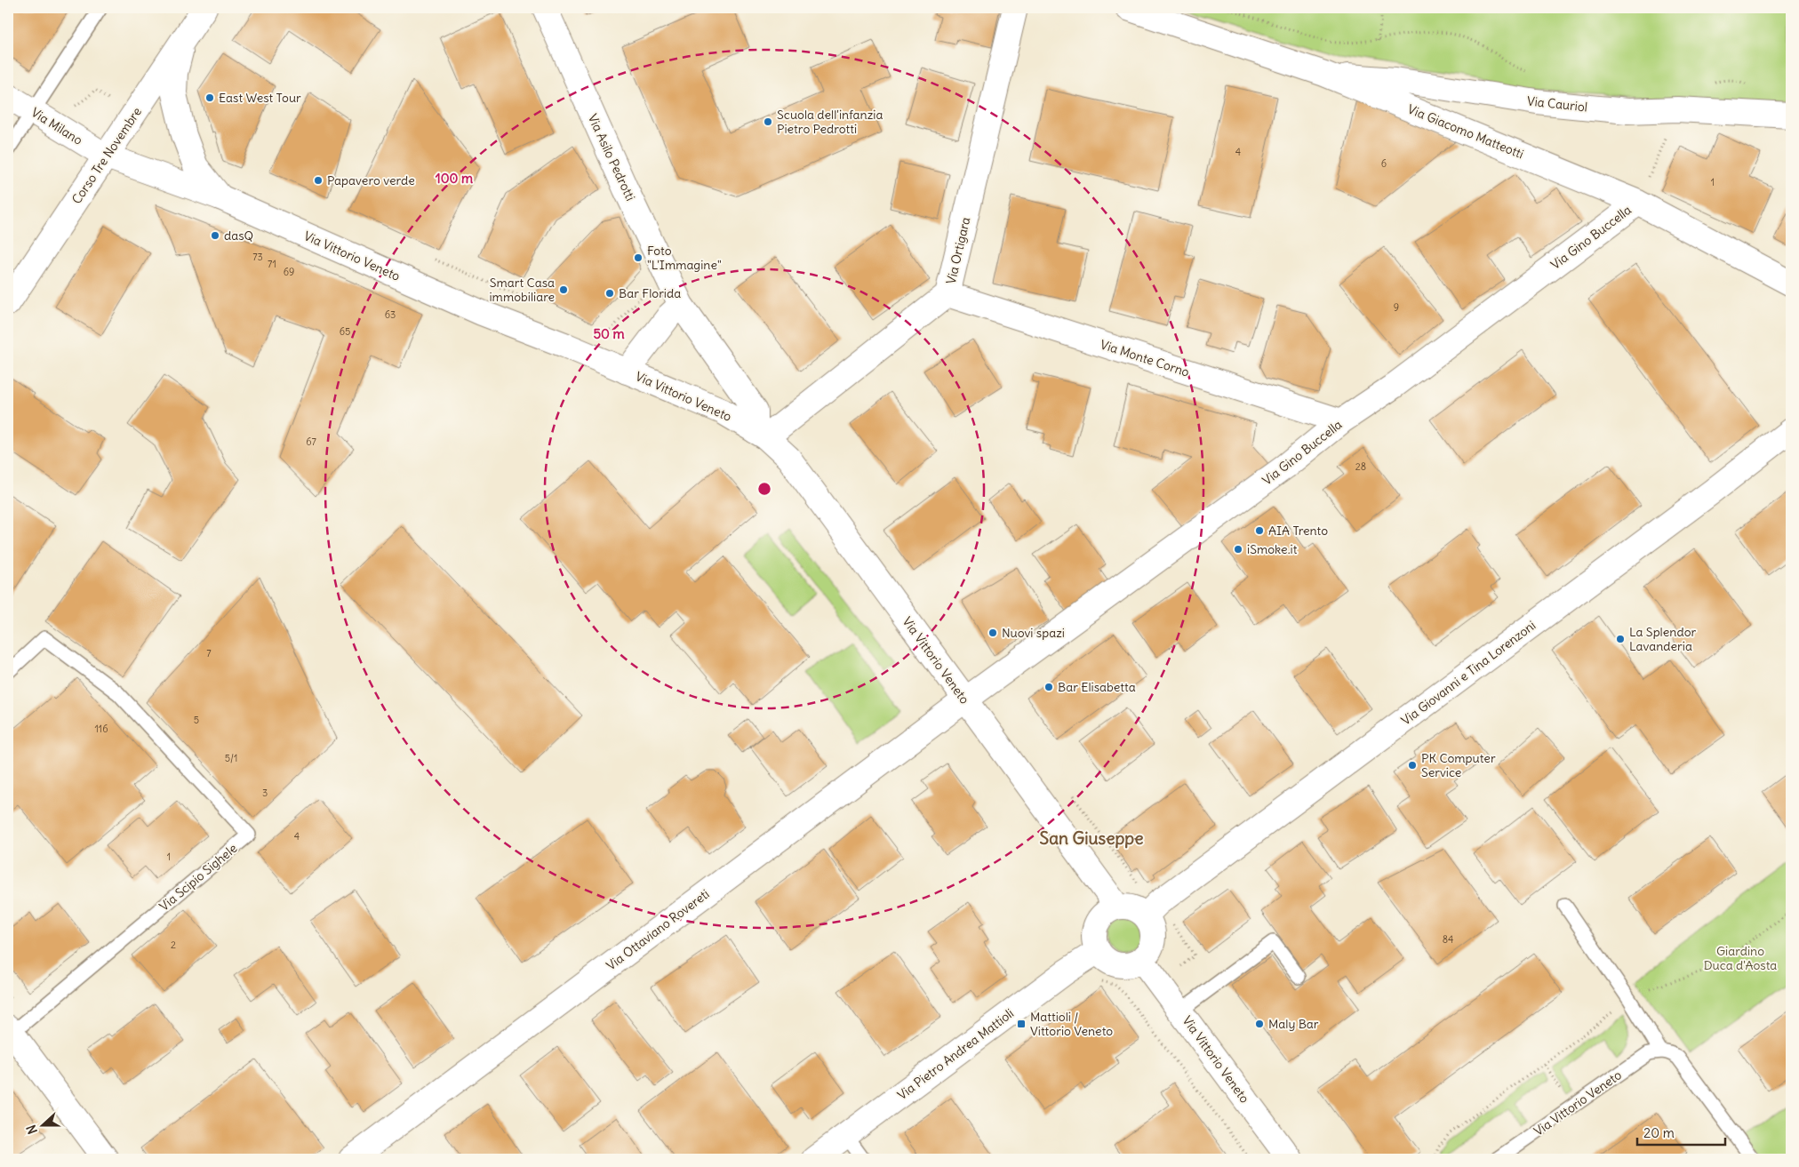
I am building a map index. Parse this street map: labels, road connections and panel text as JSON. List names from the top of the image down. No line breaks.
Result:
{"streets":{"street":["Via Cauriol","Via Milano","Via Giacomo Matteotti","Corso Tre Novembre","Via Asilo Pedrotti","Via Gino Buccella","Via Ortigara","Via Vittorio Veneto","Via Monte Corno","Via Giovanni e Tina Lorenzoni","Via Ottaviano Rovereti","Via Pietro Andrea Mattioli"],"lane":["Via Scipio Sighele"]},"crossings":[["Via Cauriol","Via Giacomo Matteotti"],["Via Milano","Corso Tre Novembre"],["Via Milano","Via Vittorio Veneto"],["Via Giacomo Matteotti","Via Gino Buccella"],["Corso Tre Novembre","Via Vittorio Veneto"],["Via Asilo Pedrotti","Via Ortigara"],["Via Asilo Pedrotti","Via Vittorio Veneto"],["Via Gino Buccella","Via Vittorio Veneto"],["Via Gino Buccella","Via Monte Corno"],["Via Gino Buccella","Via Ottaviano Rovereti"],["Via Ortigara","Via Vittorio Veneto"],["Via Ortigara","Via Monte Corno"],["Via Vittorio Veneto","Via Giovanni e Tina Lorenzoni"],["Via Vittorio Veneto","Via Ottaviano Rovereti"],["Via Vittorio Veneto","Via Pietro Andrea Mattioli"],["Via Giovanni e Tina Lorenzoni","Via Pietro Andrea Mattioli"]],"districts":["San Giuseppe"],"parks":["Giardino Duca d'Aosta"],"places":{"other":["East West Tour","Scuola dell'infanzia Pietro Pedrotti","Papavero verde","dasQ","Foto \"L'Immagine\"","Smart Casa immobiliare","Bar Florida","AIA Trento","iSmoke.it","Nuovi spazi","La Splendor Lavanderia","Bar Elisabetta","PK Computer Service","Maly Bar"],"transit":["Mattioli / Vittorio Veneto"]},"house_numbers":["4","6","1","73","71","69","9","63","65","67","28","7","5","116","5/1","3","4","1","84","2"],"scale_bar":"20 m","north":"left","rings":["100 m","50 m"]}
